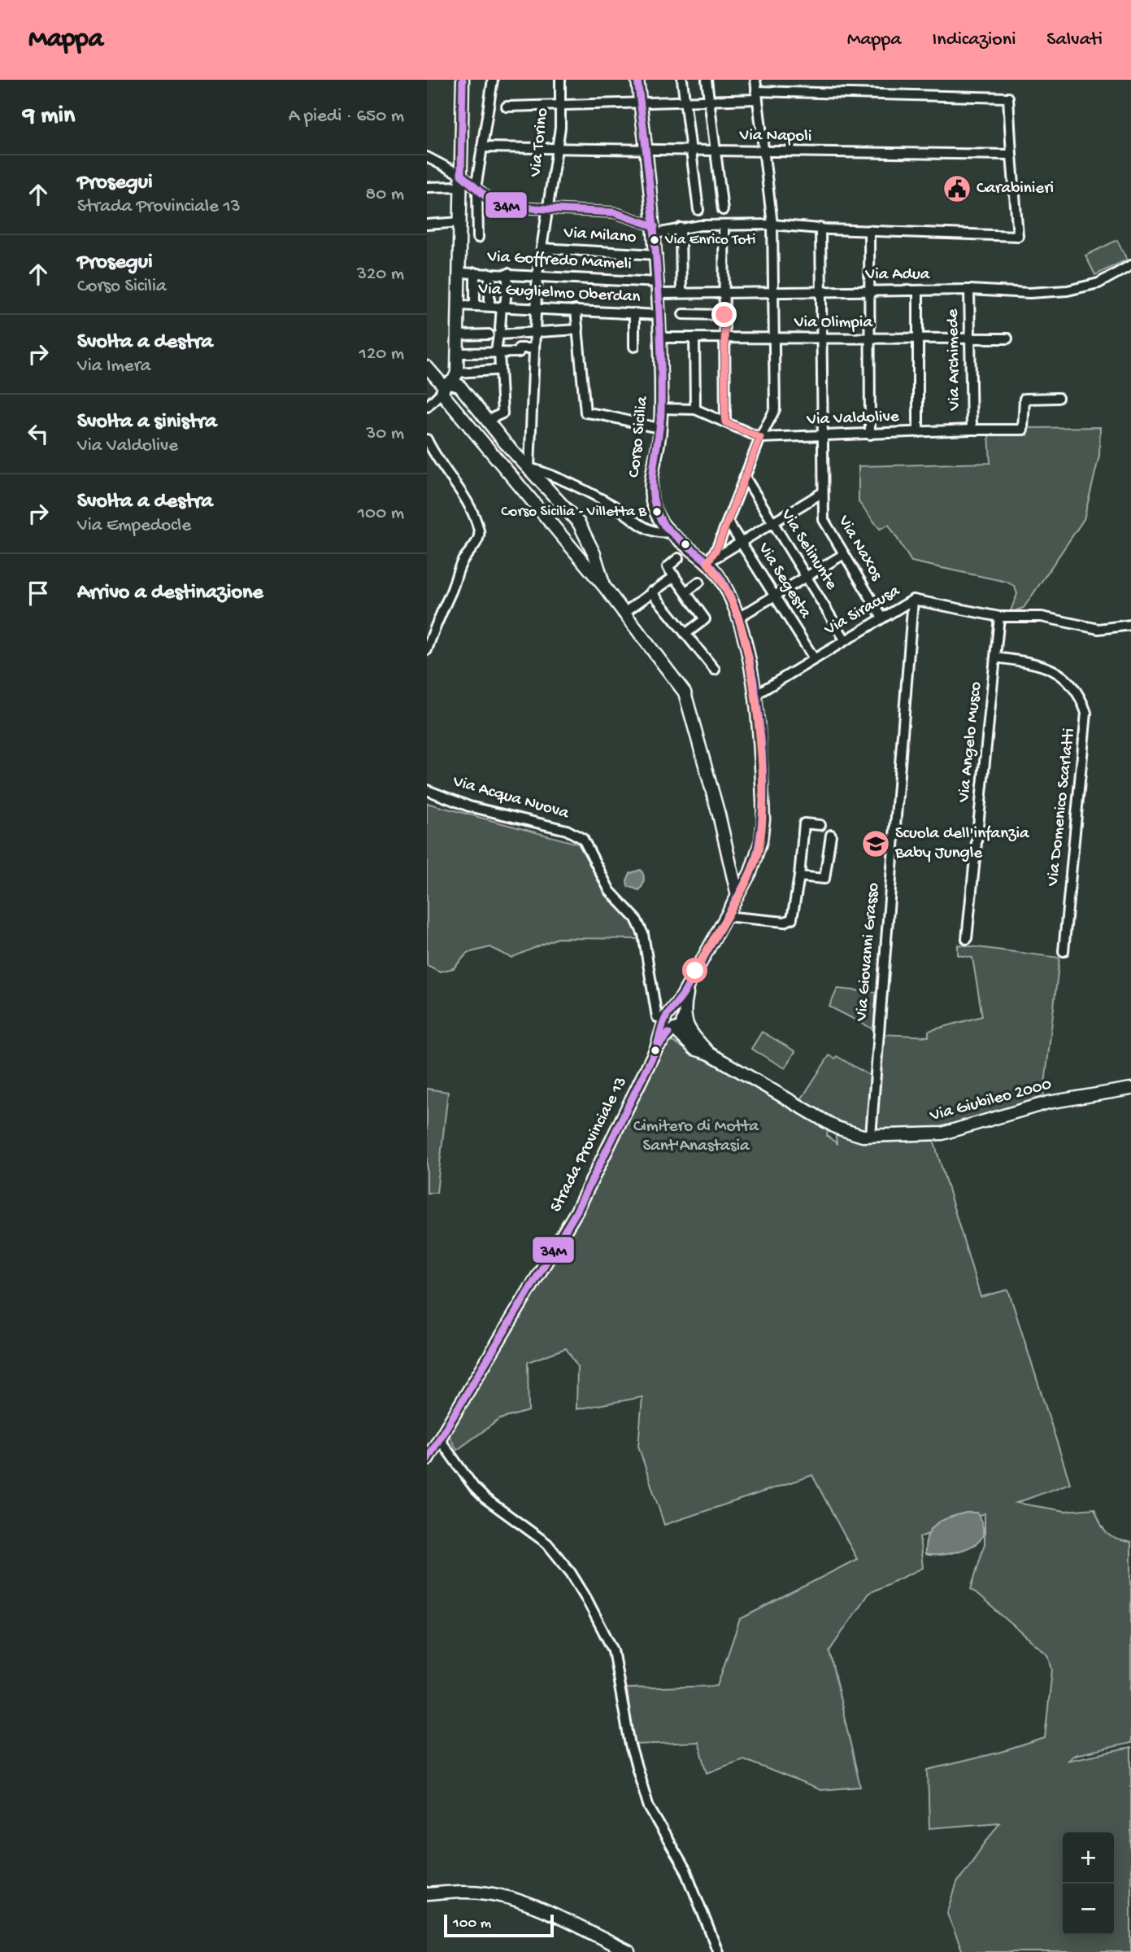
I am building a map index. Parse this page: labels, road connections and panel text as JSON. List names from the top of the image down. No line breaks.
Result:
{"streets":{"main road":["Corso Sicilia","Via Giubileo 2000","Strada Provinciale 13"],"street":["Via Napoli","Via Torino","Via Milano","Via Goffredo Mameli","Via Adua","Via Guglielmo Oberdan","Via Olimpia","Via Archimede","Via Valdolive","Via Naxos","Via Selinunte","Via Segesta","Via Siracusa","Via Angelo Musco","Via Acqua Nuova","Via Domenico Scarlatti","Via Giovanni Grasso"]},"crossings":[["Via Napoli","Via Torino"],["Via Napoli","Corso Sicilia"],["Via Torino","Via Milano"],["Via Torino","Via Goffredo Mameli"],["Via Torino","Via Guglielmo Oberdan"],["Via Milano","Corso Sicilia"],["Via Goffredo Mameli","Via Adua"],["Via Goffredo Mameli","Corso Sicilia"],["Via Adua","Via Archimede"],["Via Adua","Corso Sicilia"],["Via Adua","Via Naxos"],["Via Guglielmo Oberdan","Corso Sicilia"],["Via Olimpia","Via Archimede"],["Via Olimpia","Corso Sicilia"],["Via Olimpia","Via Naxos"],["Via Archimede","Via Valdolive"],["Via Valdolive","Corso Sicilia"],["Via Valdolive","Via Naxos"],["Corso Sicilia","Via Siracusa"],["Via Naxos","Via Siracusa"],["Via Selinunte","Via Siracusa"],["Via Segesta","Via Siracusa"],["Via Siracusa","Via Angelo Musco"],["Via Siracusa","Via Giovanni Grasso"],["Via Angelo Musco","Via Domenico Scarlatti"],["Via Acqua Nuova","Via Giubileo 2000"],["Via Acqua Nuova","Strada Provinciale 13"],["Via Giovanni Grasso","Via Giubileo 2000"],["Via Giubileo 2000","Strada Provinciale 13"]],"parks":["Cimitero di Motta Sant'Anastasia"],"places":{"public building":["Carabinieri"],"other":["Via Enrico Toti","Corso Sicilia - Villetta B"],"school or university":["Scuola dell'infanzia Baby Jungle"]},"lines":["transit line 34M"],"scale_bar":"100 m","page":{"header":"Mappa","nav":["Mappa","Indicazioni","Salvati"],"heading":["9 min","A piedi · 650 m"],"list":[["Prosegui","Strada Provinciale 13","80 m"],["Prosegui","Corso Sicilia","320 m"],["Svolta a destra","Via Imera","120 m"],["Svolta a sinistra","Via Valdolive","30 m"],["Svolta a destra","Via Empedocle","100 m"],"Arrivo a destinazione"],"map_buttons":["+","−"],"scale":"100 m"}}
